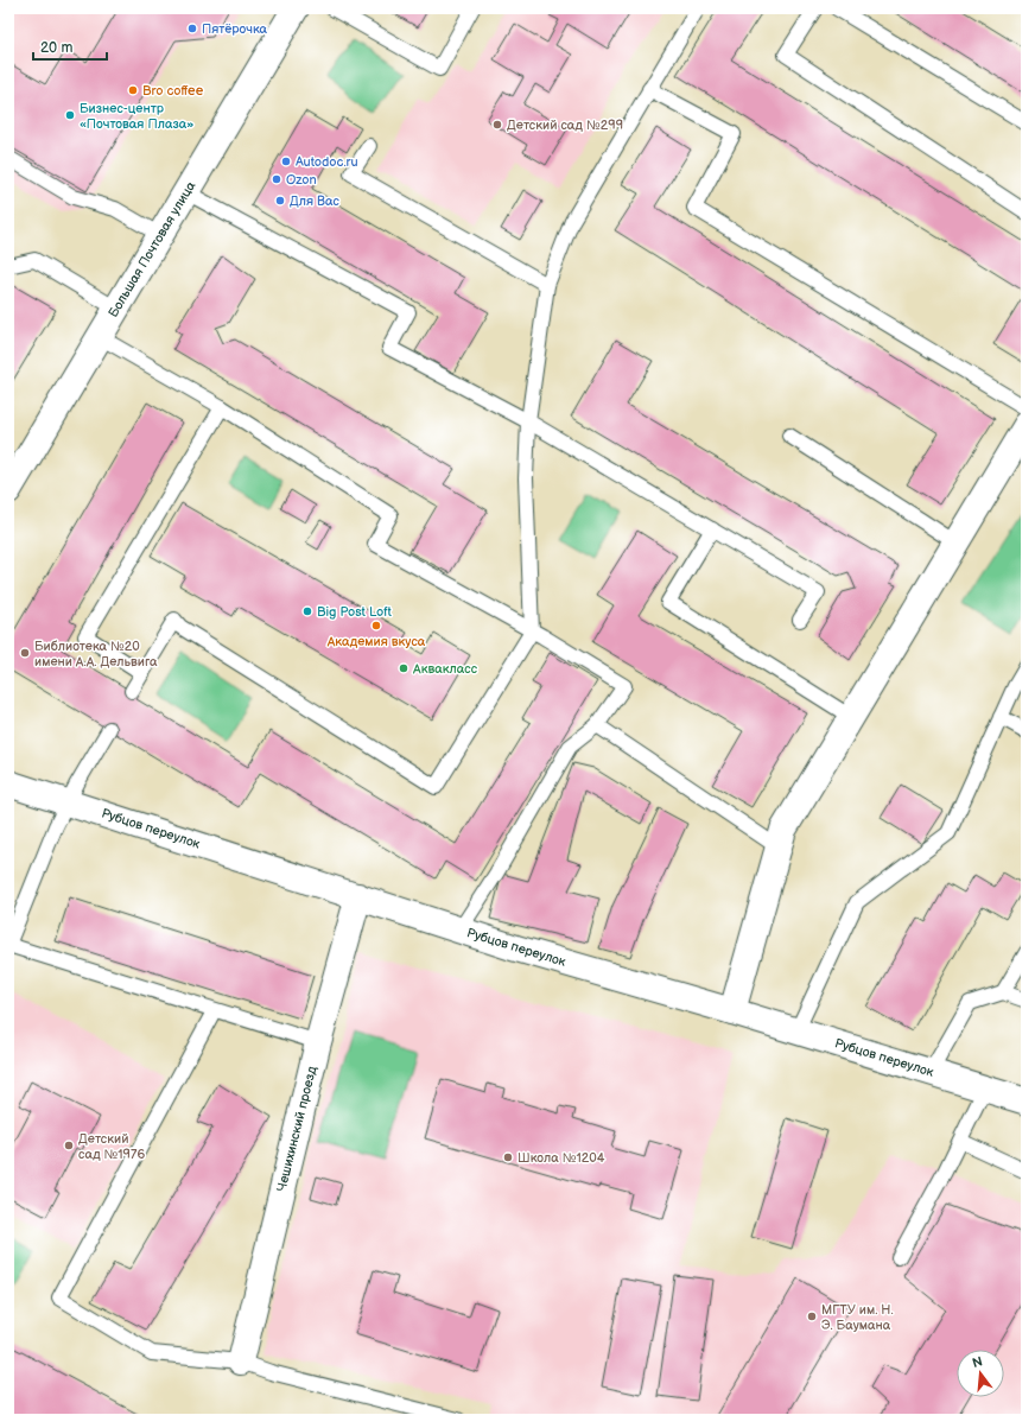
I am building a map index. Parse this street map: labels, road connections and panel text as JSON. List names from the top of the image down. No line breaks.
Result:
{"streets":{"street":["Большая Почтовая улица","Рубцов переулок","Чешихинский проезд"]},"crossings":[["Рубцов переулок","Чешихинский проезд"]],"places":["Пятёрочка","Bro coffee","Бизнес-центр «Почтовая Плаза»","Детский сад №299","Autodoc.ru","Ozon","Для Вас","Big Post Loft","Академия вкуса","Библиотека №20 имени А.А. Дельвига","Аквакласс","Детский сад №1976","Школа №1204","МГТУ им. Н. Э. Баумана"],"scale_bar":"20 m","north":"top"}
